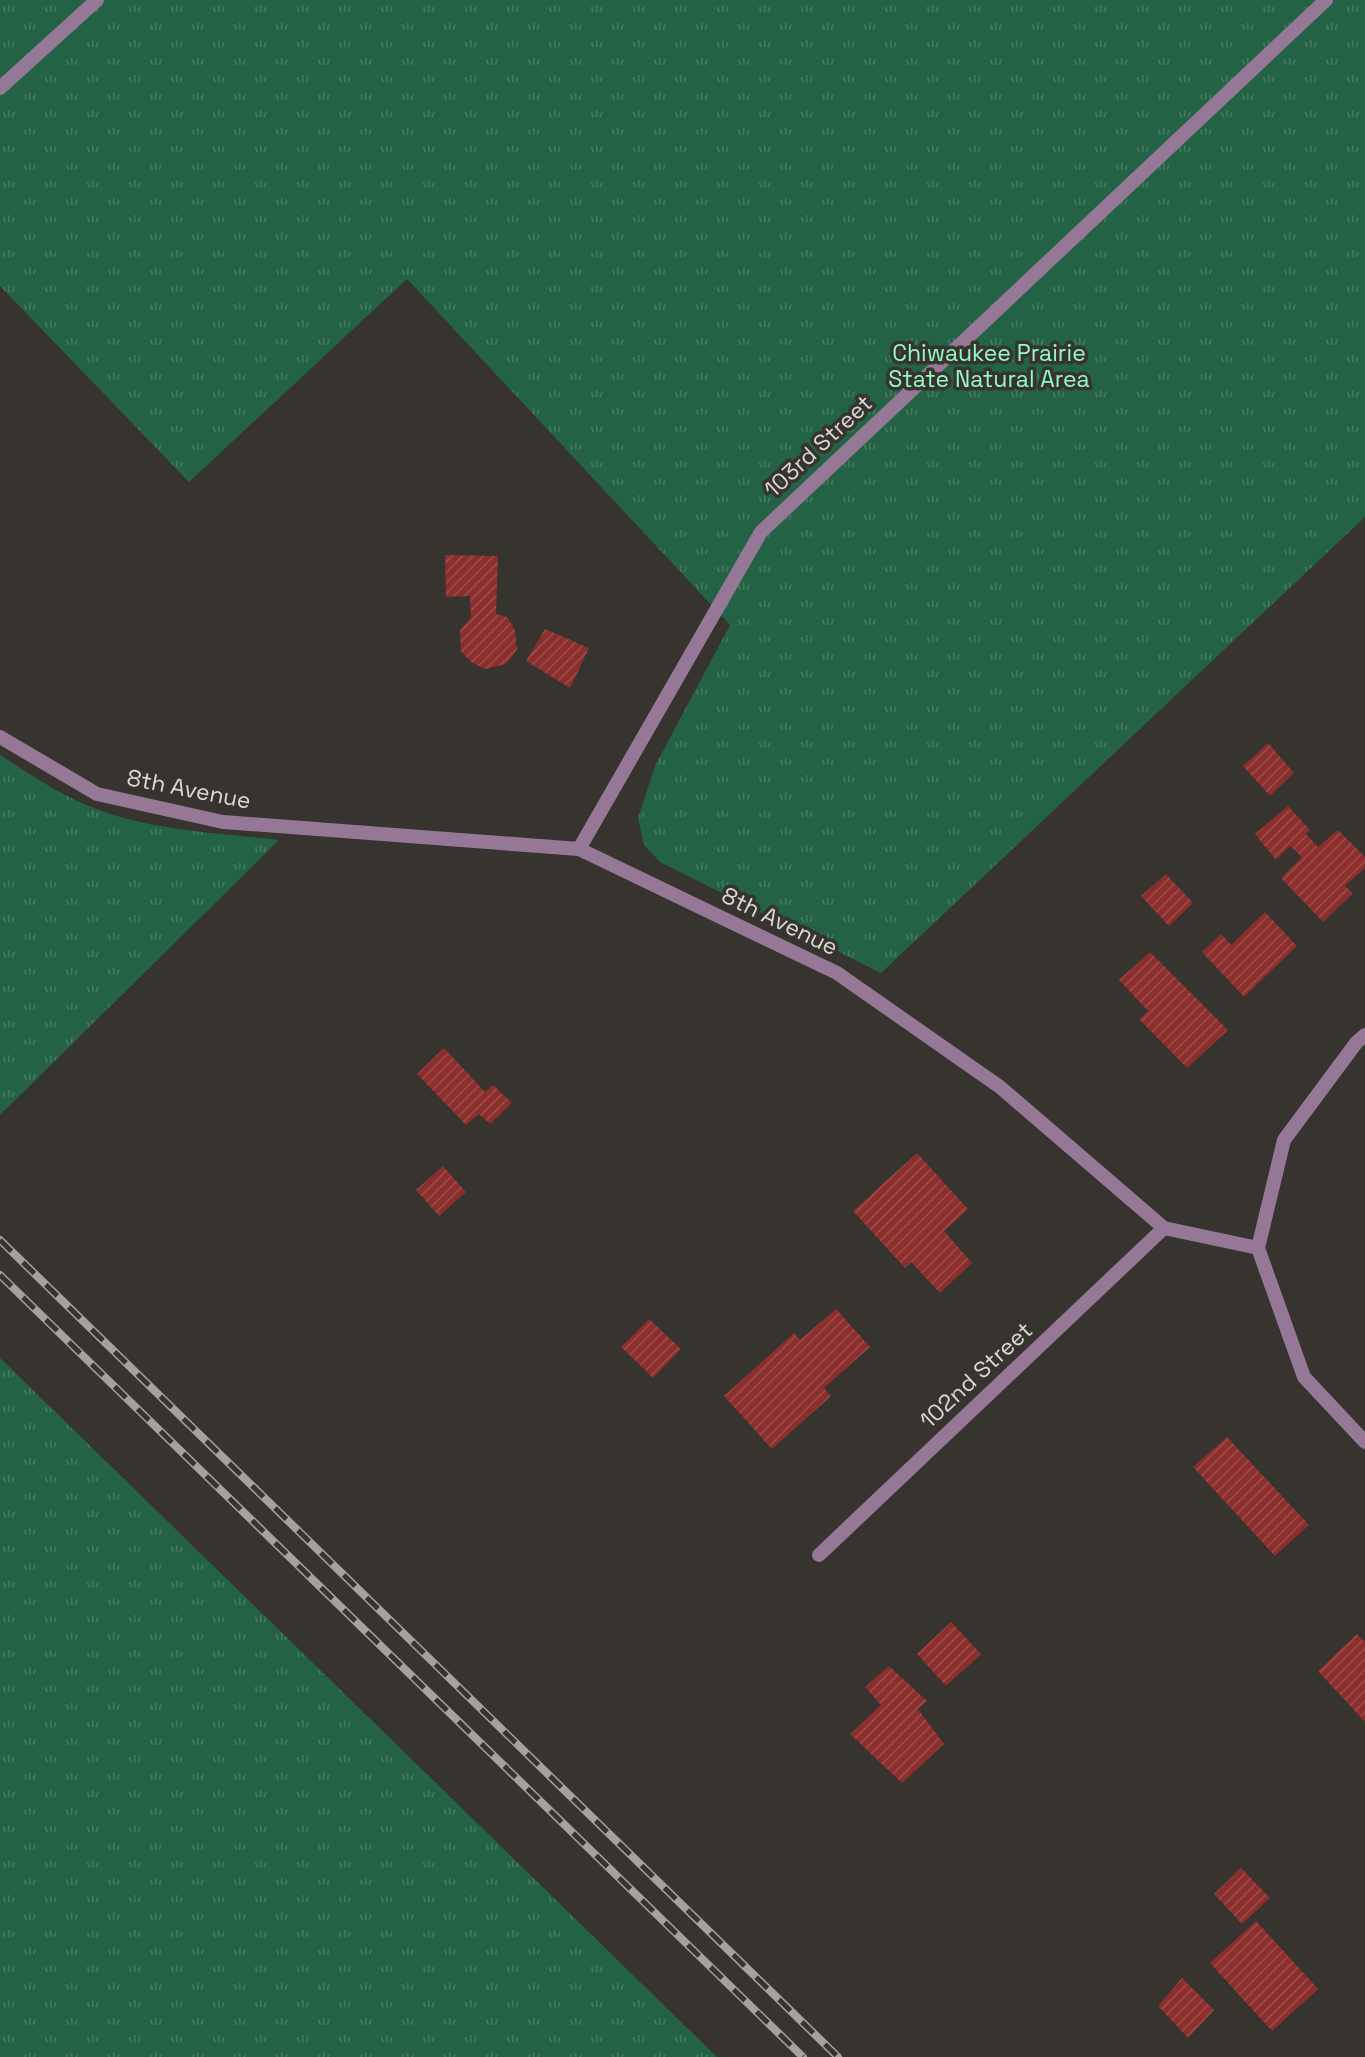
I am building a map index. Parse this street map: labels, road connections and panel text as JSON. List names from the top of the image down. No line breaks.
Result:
{"streets":{"street":["103rd Street","8th Avenue","102nd Street"]},"crossings":[["103rd Street","8th Avenue"],["8th Avenue","102nd Street"]],"parks":["Chiwaukee Prairie State Natural Area"]}
